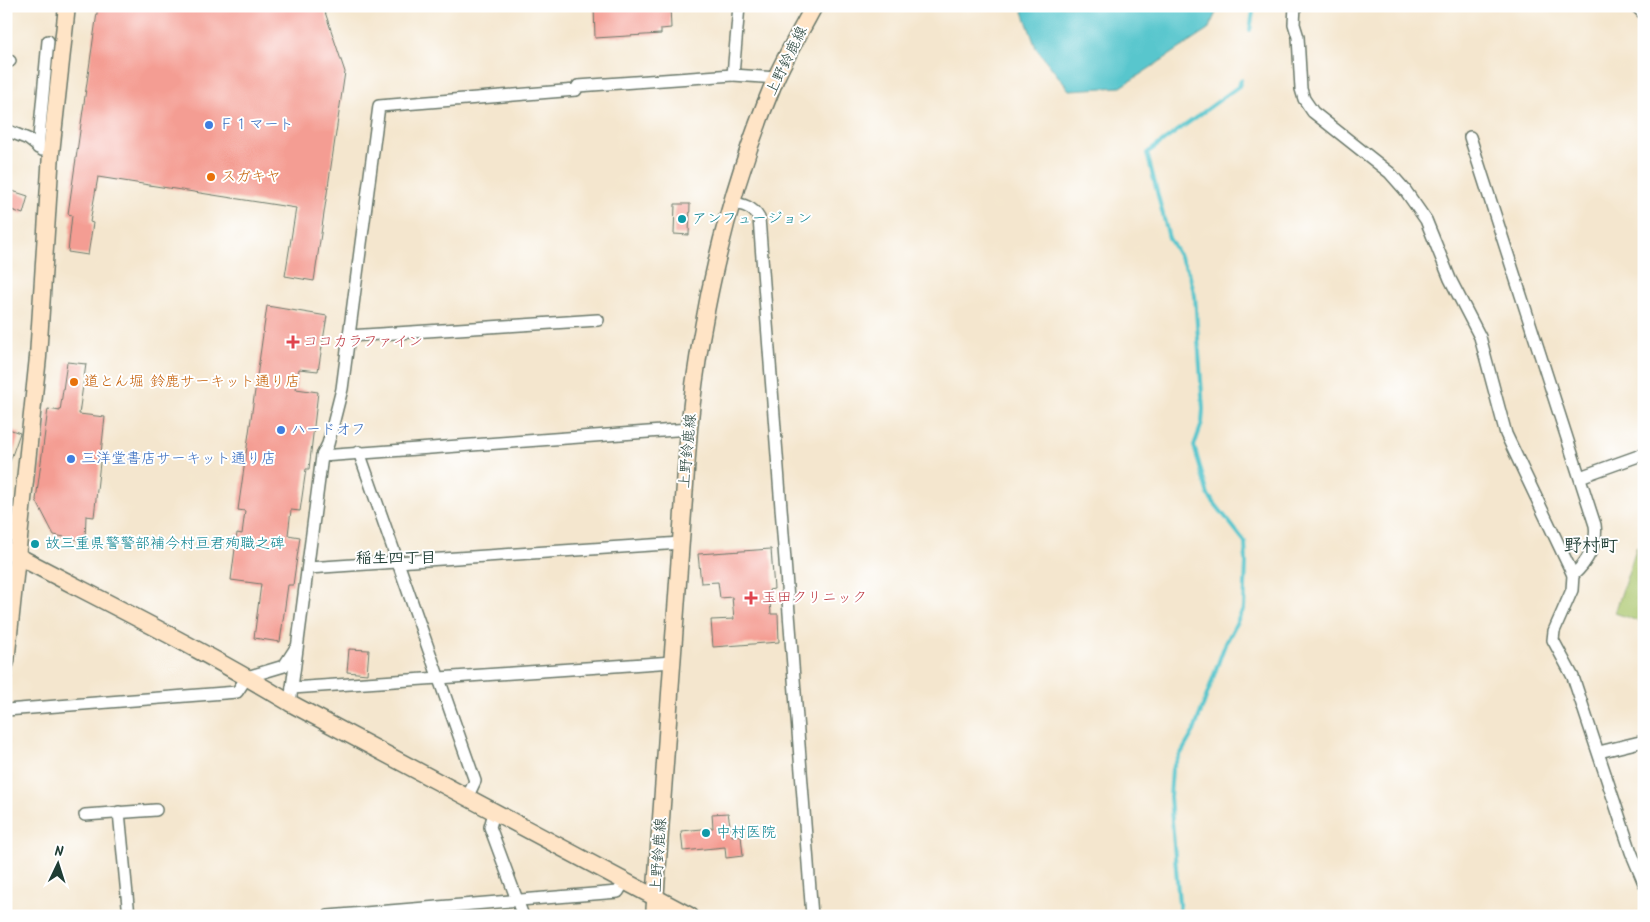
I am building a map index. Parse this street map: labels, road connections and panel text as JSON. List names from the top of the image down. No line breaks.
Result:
{"streets":{"street":["上野鈴鹿線"]},"districts":["野村町","稲生四丁目"],"places":{"other":["Ｆ１マート","スガキヤ","アンフュージョン","道とん堀 鈴鹿サーキット通り店","ハードオフ","三洋堂書店サーキット通り店","故三重県警警部補今村亘君殉職之碑","中村医院"],"health":["ココカラファイン","玉田クリニック"]},"north":"top"}
